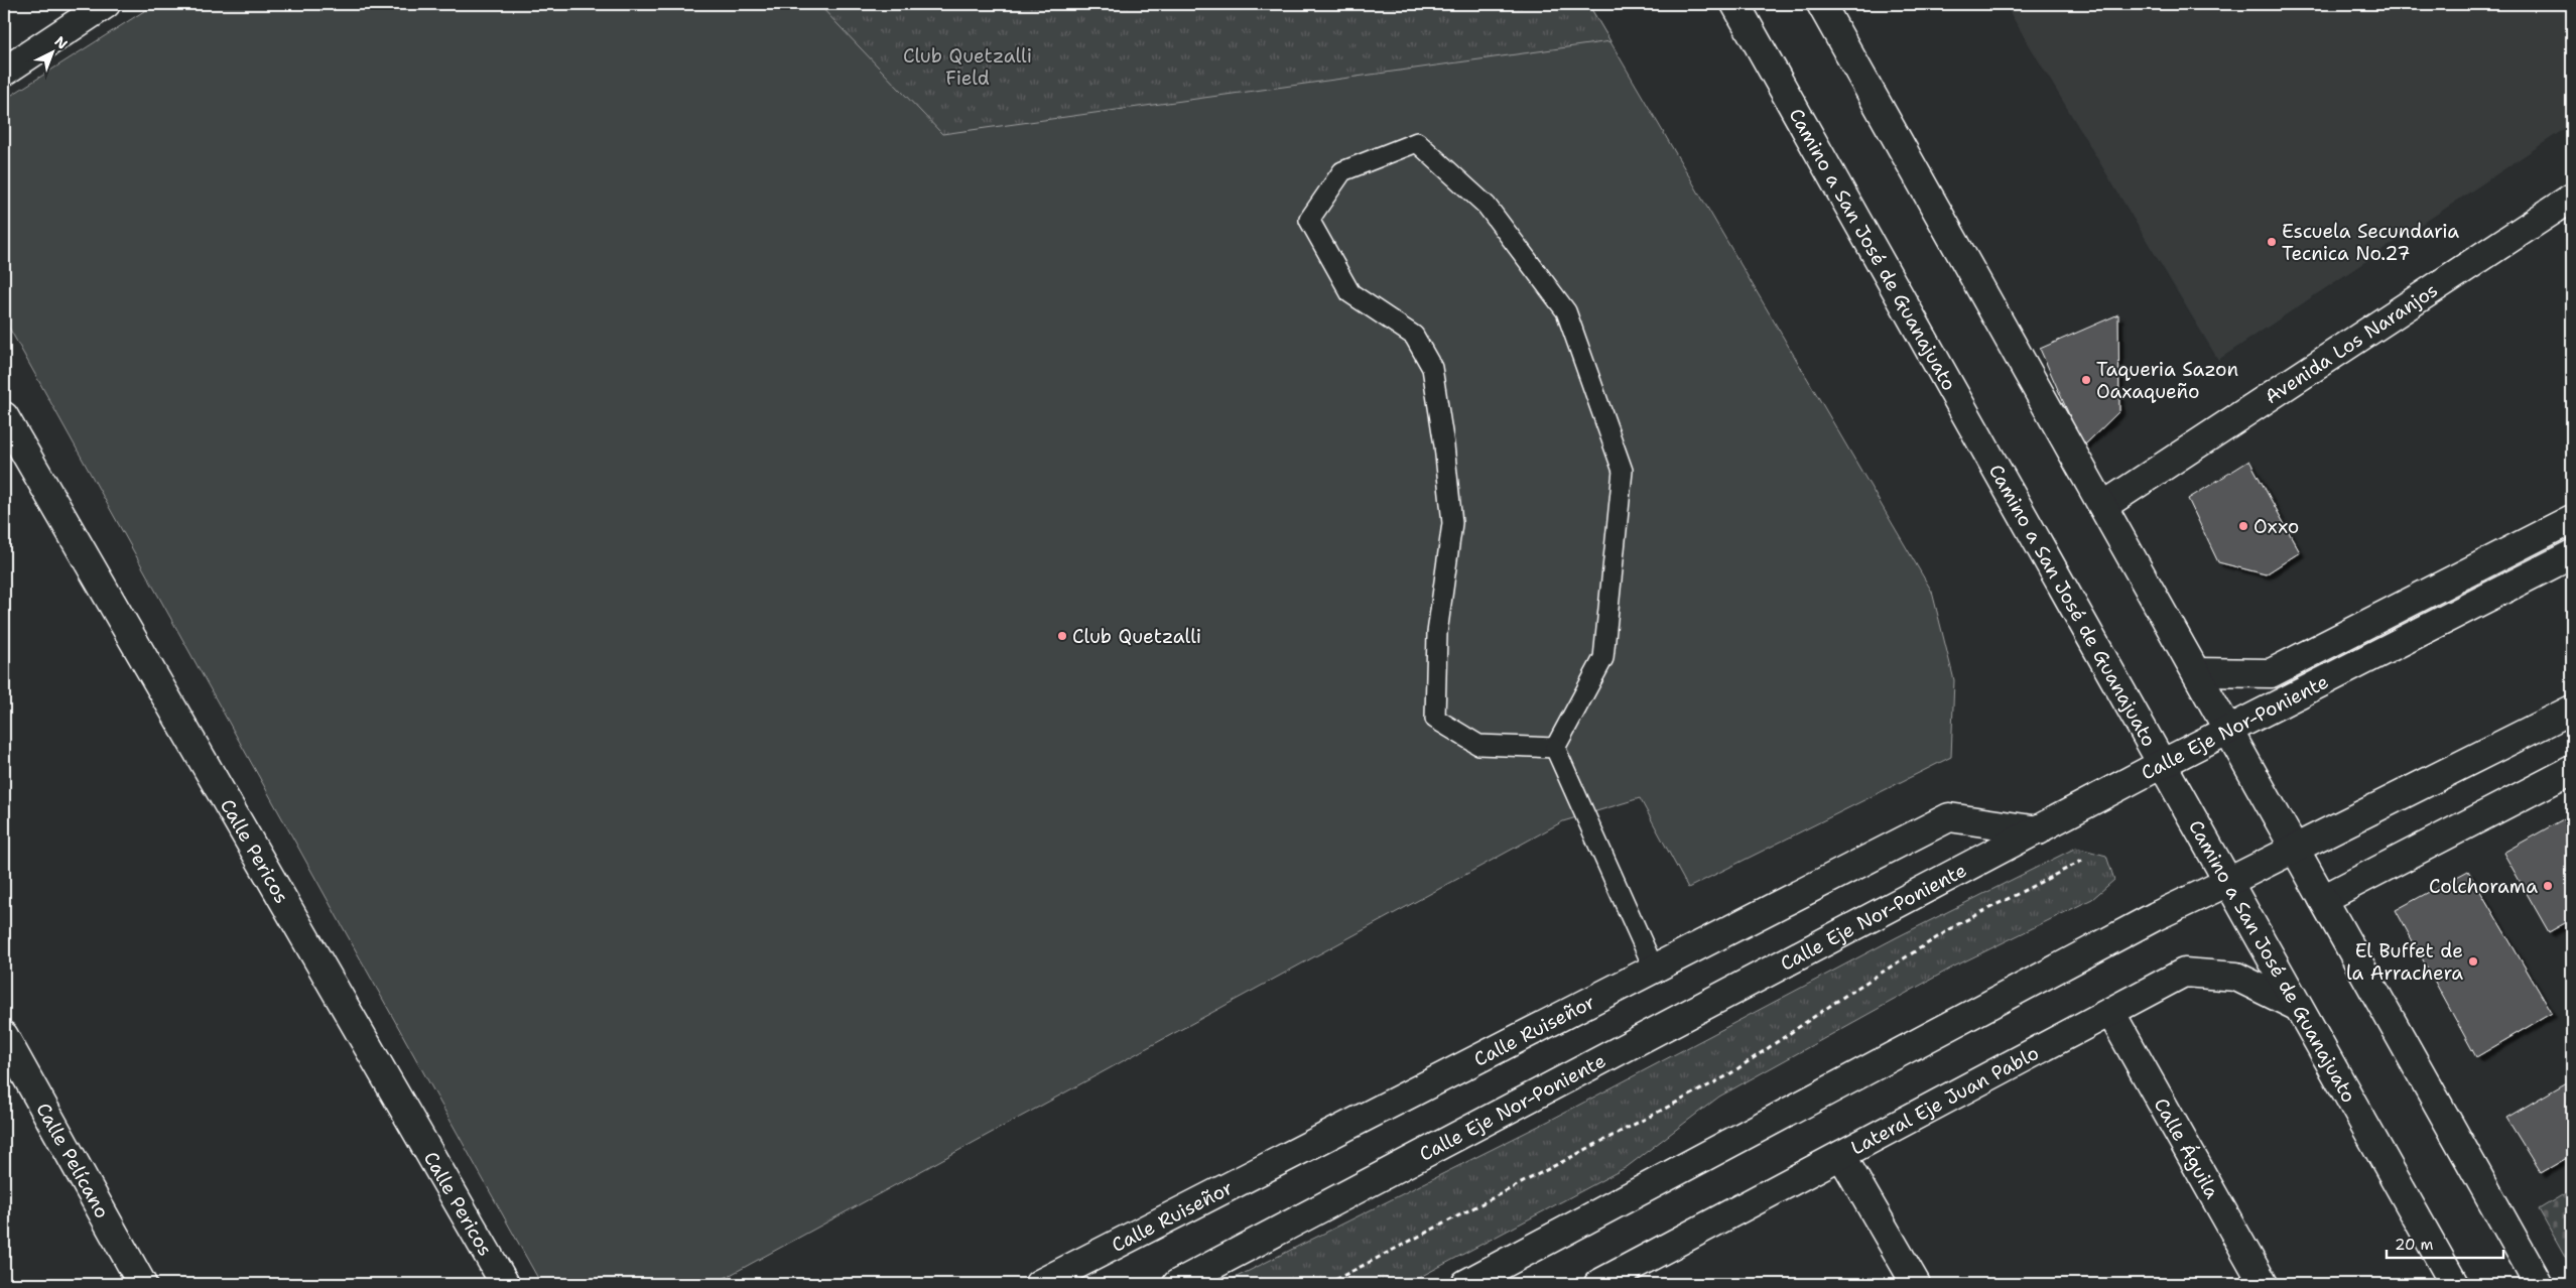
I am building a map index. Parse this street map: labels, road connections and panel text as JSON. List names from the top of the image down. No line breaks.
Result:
{"streets":{"main road":["Camino a San José de Guanajuato","Avenida Los Naranjos","Calle Eje Nor-Poniente","Calle Pericos","Calle Ruiseñor","Lateral Eje Juan Pablo","Calle Águila","Calle Pelícano"]},"crossings":[["Camino a San José de Guanajuato","Calle Eje Nor-Poniente"],["Camino a San José de Guanajuato","Lateral Eje Juan Pablo"],["Calle Eje Nor-Poniente","Calle Ruiseñor"],["Lateral Eje Juan Pablo","Calle Águila"]],"parks":["Club Quetzalli Field"],"places":["Escuela Secundaria Tecnica No.27","Taqueria Sazon Oaxaqueño","Oxxo","Club Quetzalli","Colchorama","El Buffet de la Arrachera"],"scale_bar":"20 m","north":"top right"}
